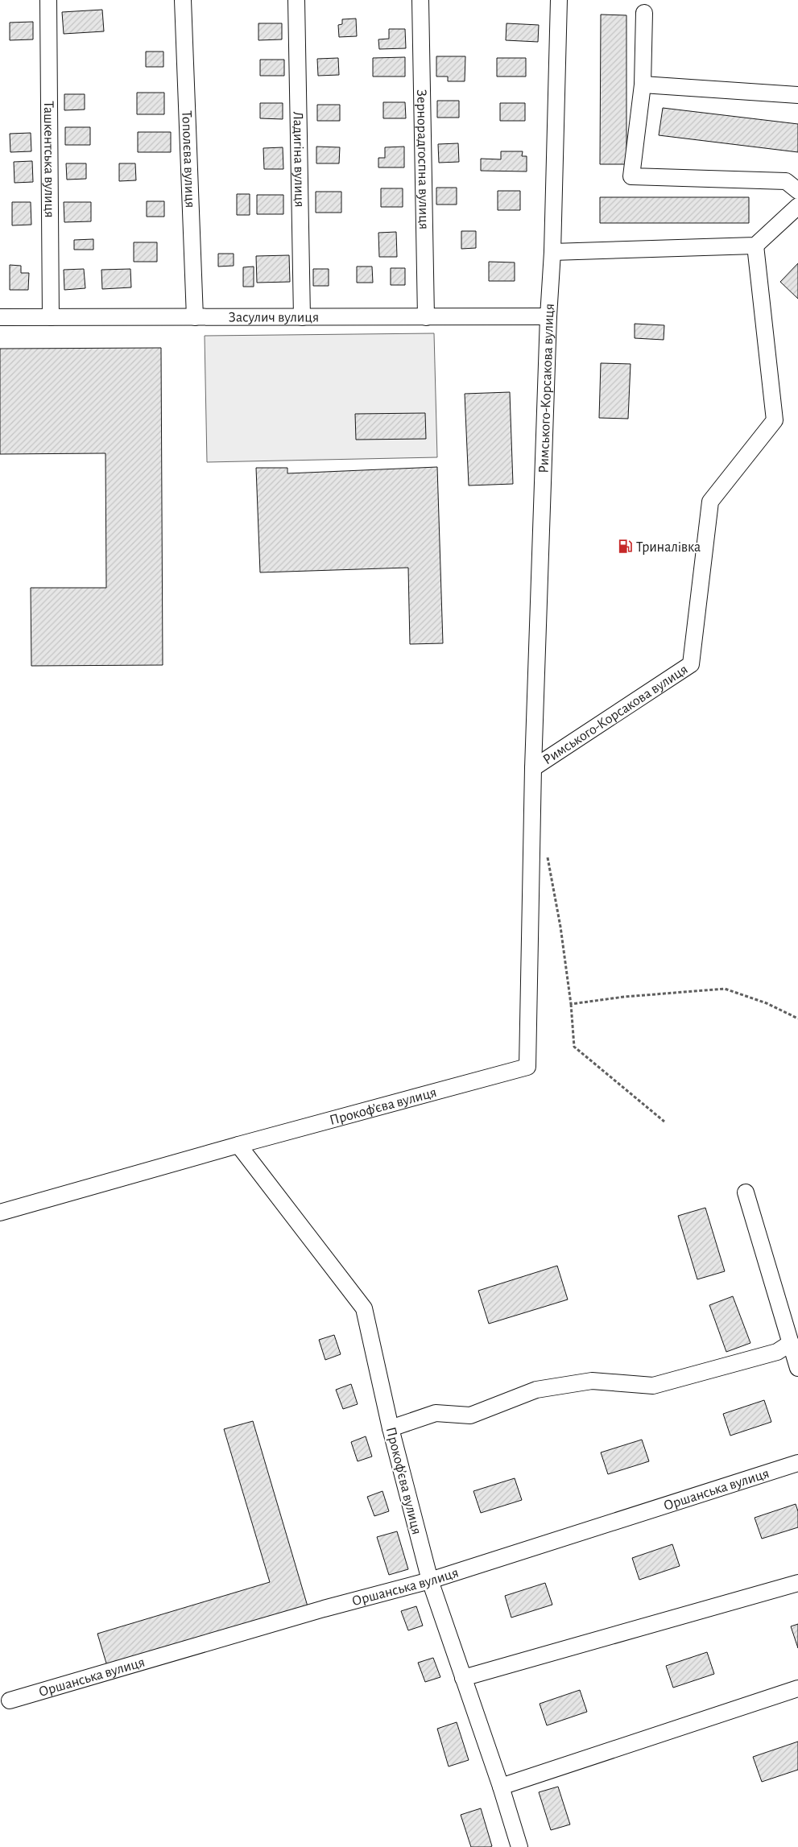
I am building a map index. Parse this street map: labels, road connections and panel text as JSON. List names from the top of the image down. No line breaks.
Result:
{"streets":{"street":["Ташкентська вулиця","Тополєва вулиця","Ладигіна вулиця","Зернорадгоспна вулиця","Засулич вулиця","Римського-Корсакова вулиця","Прокоф’єва вулиця","Оршанська вулиця"]},"crossings":[["Ташкентська вулиця","Засулич вулиця"],["Тополєва вулиця","Засулич вулиця"],["Ладигіна вулиця","Засулич вулиця"],["Зернорадгоспна вулиця","Засулич вулиця"],["Засулич вулиця","Римського-Корсакова вулиця"],["Римського-Корсакова вулиця","Прокоф’єва вулиця"],["Прокоф’єва вулиця","Оршанська вулиця"]],"places":{"fuel station":["Триналівка"]}}
